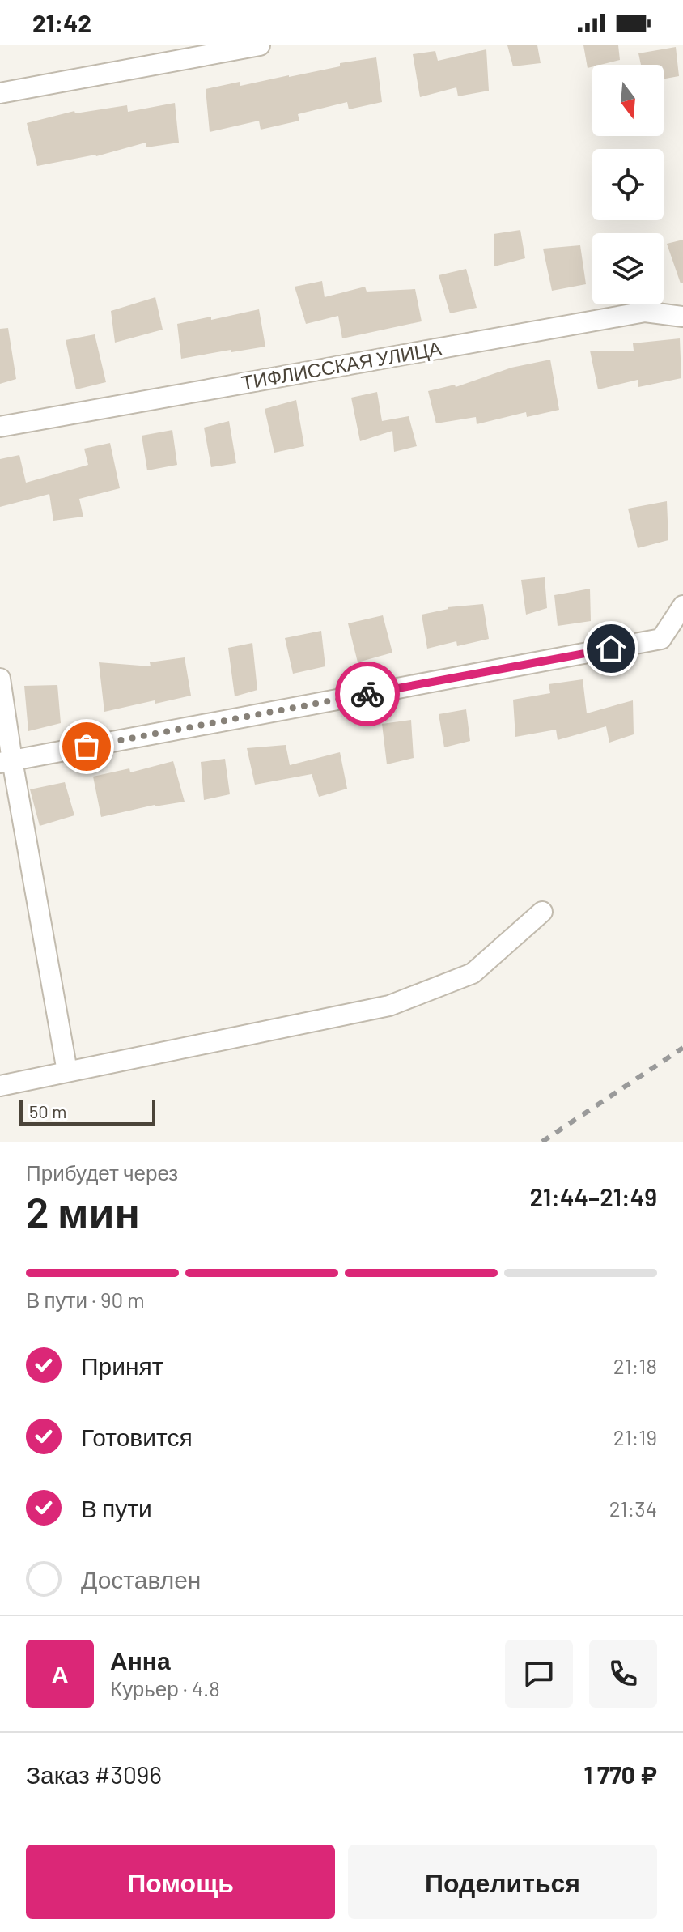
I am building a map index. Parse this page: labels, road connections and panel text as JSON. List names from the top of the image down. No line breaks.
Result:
{"streets":{"street":["ТИФЛИССКАЯ УЛИЦА"]},"scale_bar":"50 m","north":"bottom","page":{"status":"21:42","scale":"50 m","heading":["2 мин","Прибудет через","21:44–21:49"],"panel":["Анна","Курьер · 4.8","Заказ #3096","1 770 ₽"],"bar":"В пути · 90 m","list":[["Принят","21:18"],["Готовится","21:19"],["В пути","21:34"],"Доставлен"],"round":"А","buttons":["Помощь","Поделиться"]}}
